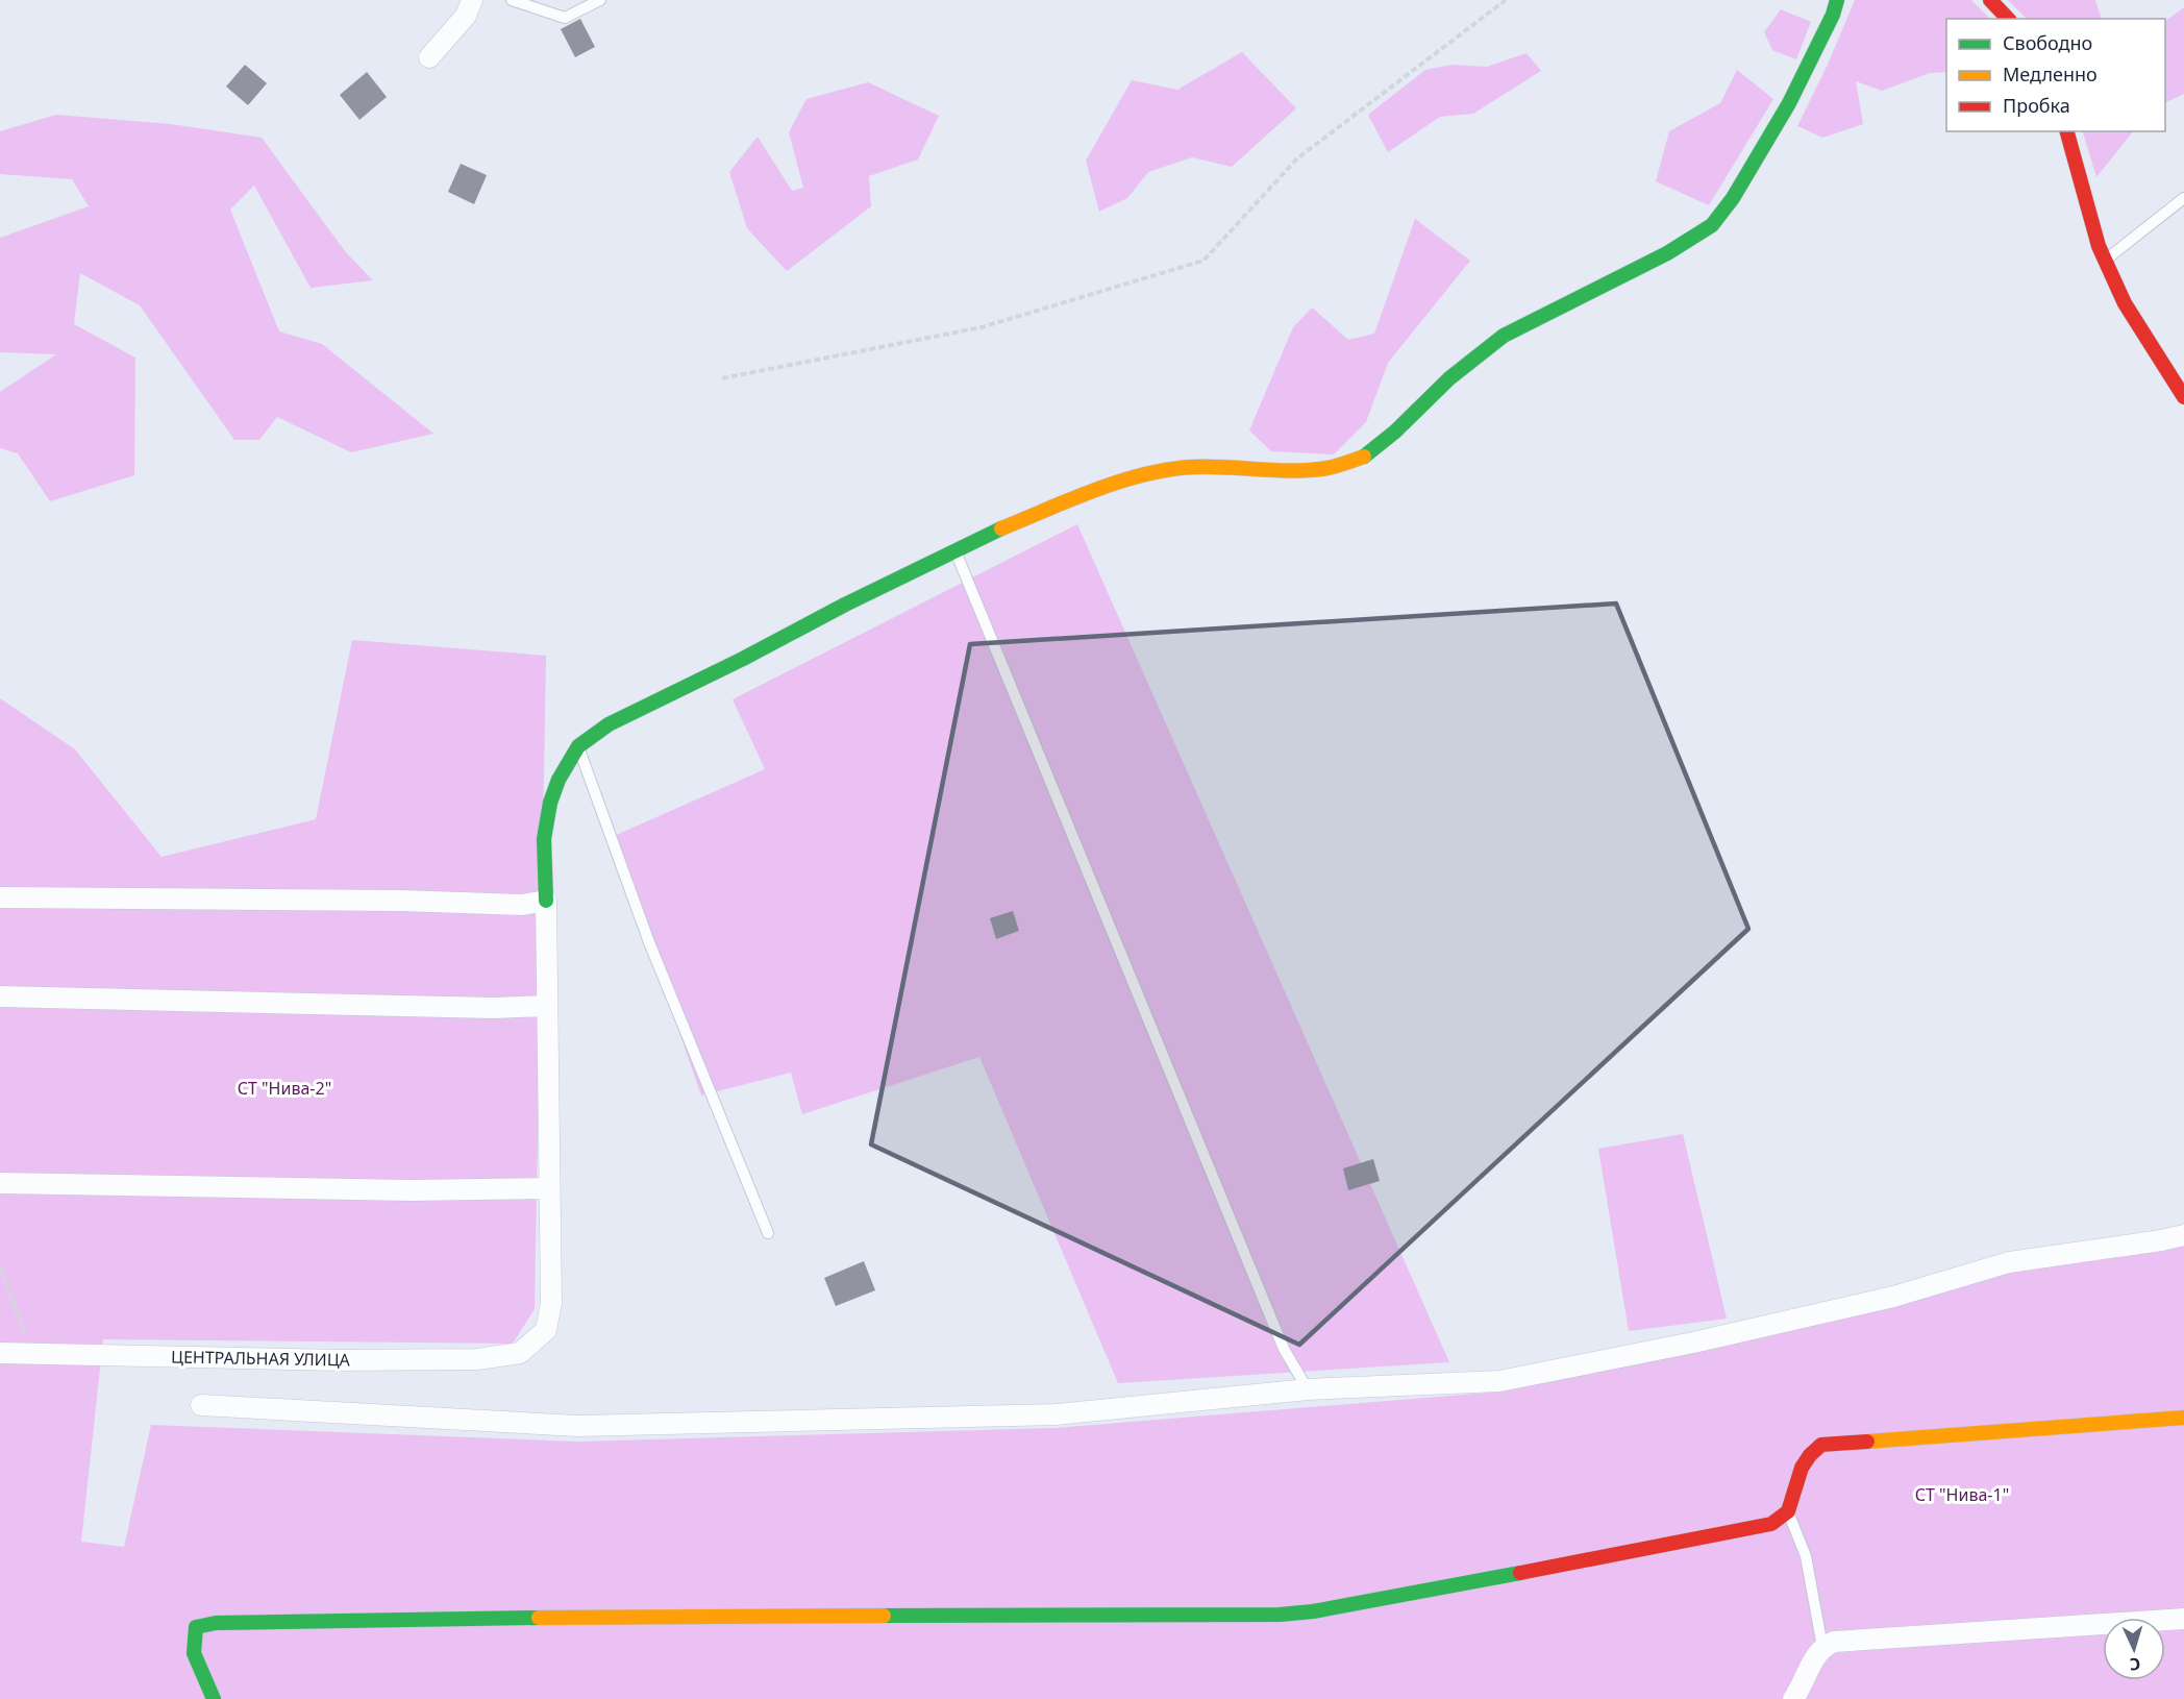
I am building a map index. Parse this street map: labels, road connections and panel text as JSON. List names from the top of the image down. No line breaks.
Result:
{"streets":{"street":["ЦЕНТРАЛЬНАЯ УЛИЦА"]},"parks":["СТ \"Нива-2\"","СТ \"Нива-1\""],"legend":["Свободно","Медленно","Пробка"],"north":"bottom"}
